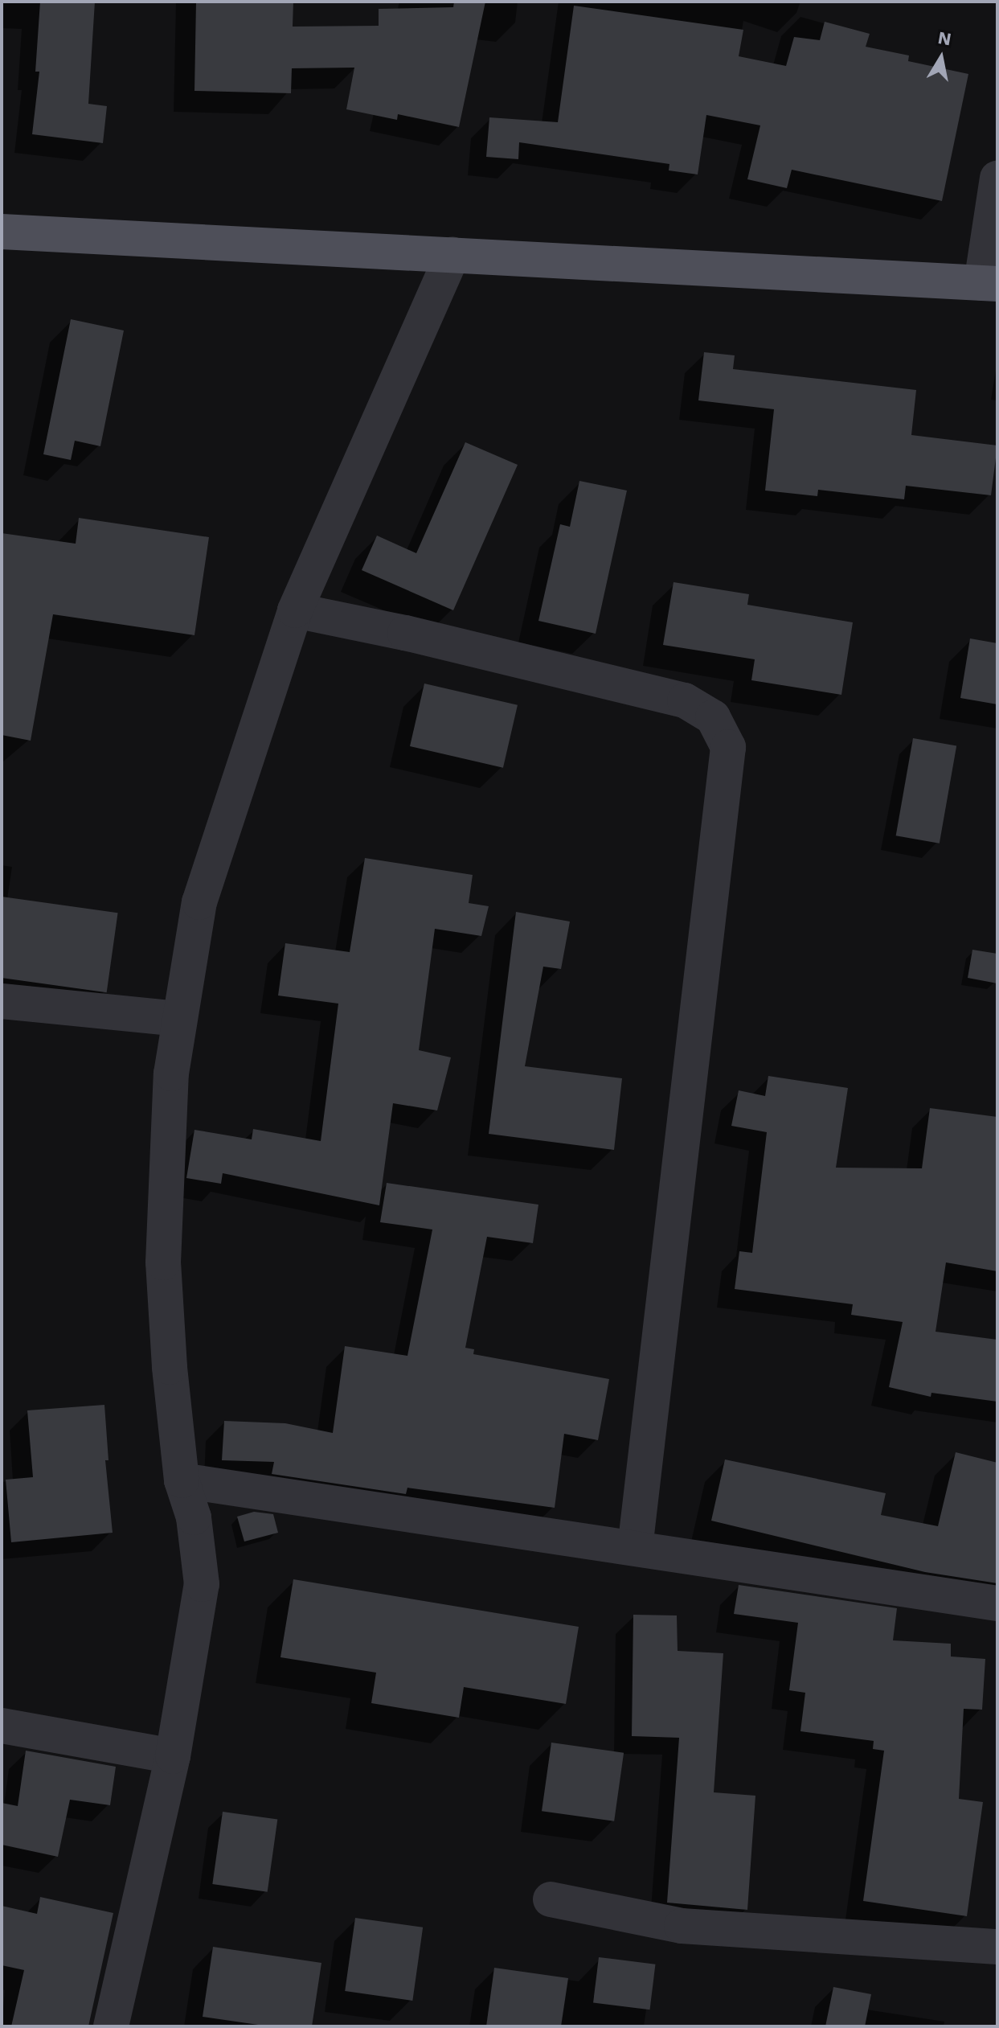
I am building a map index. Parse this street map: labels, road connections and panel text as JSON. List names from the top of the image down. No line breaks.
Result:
{"north":"top"}
